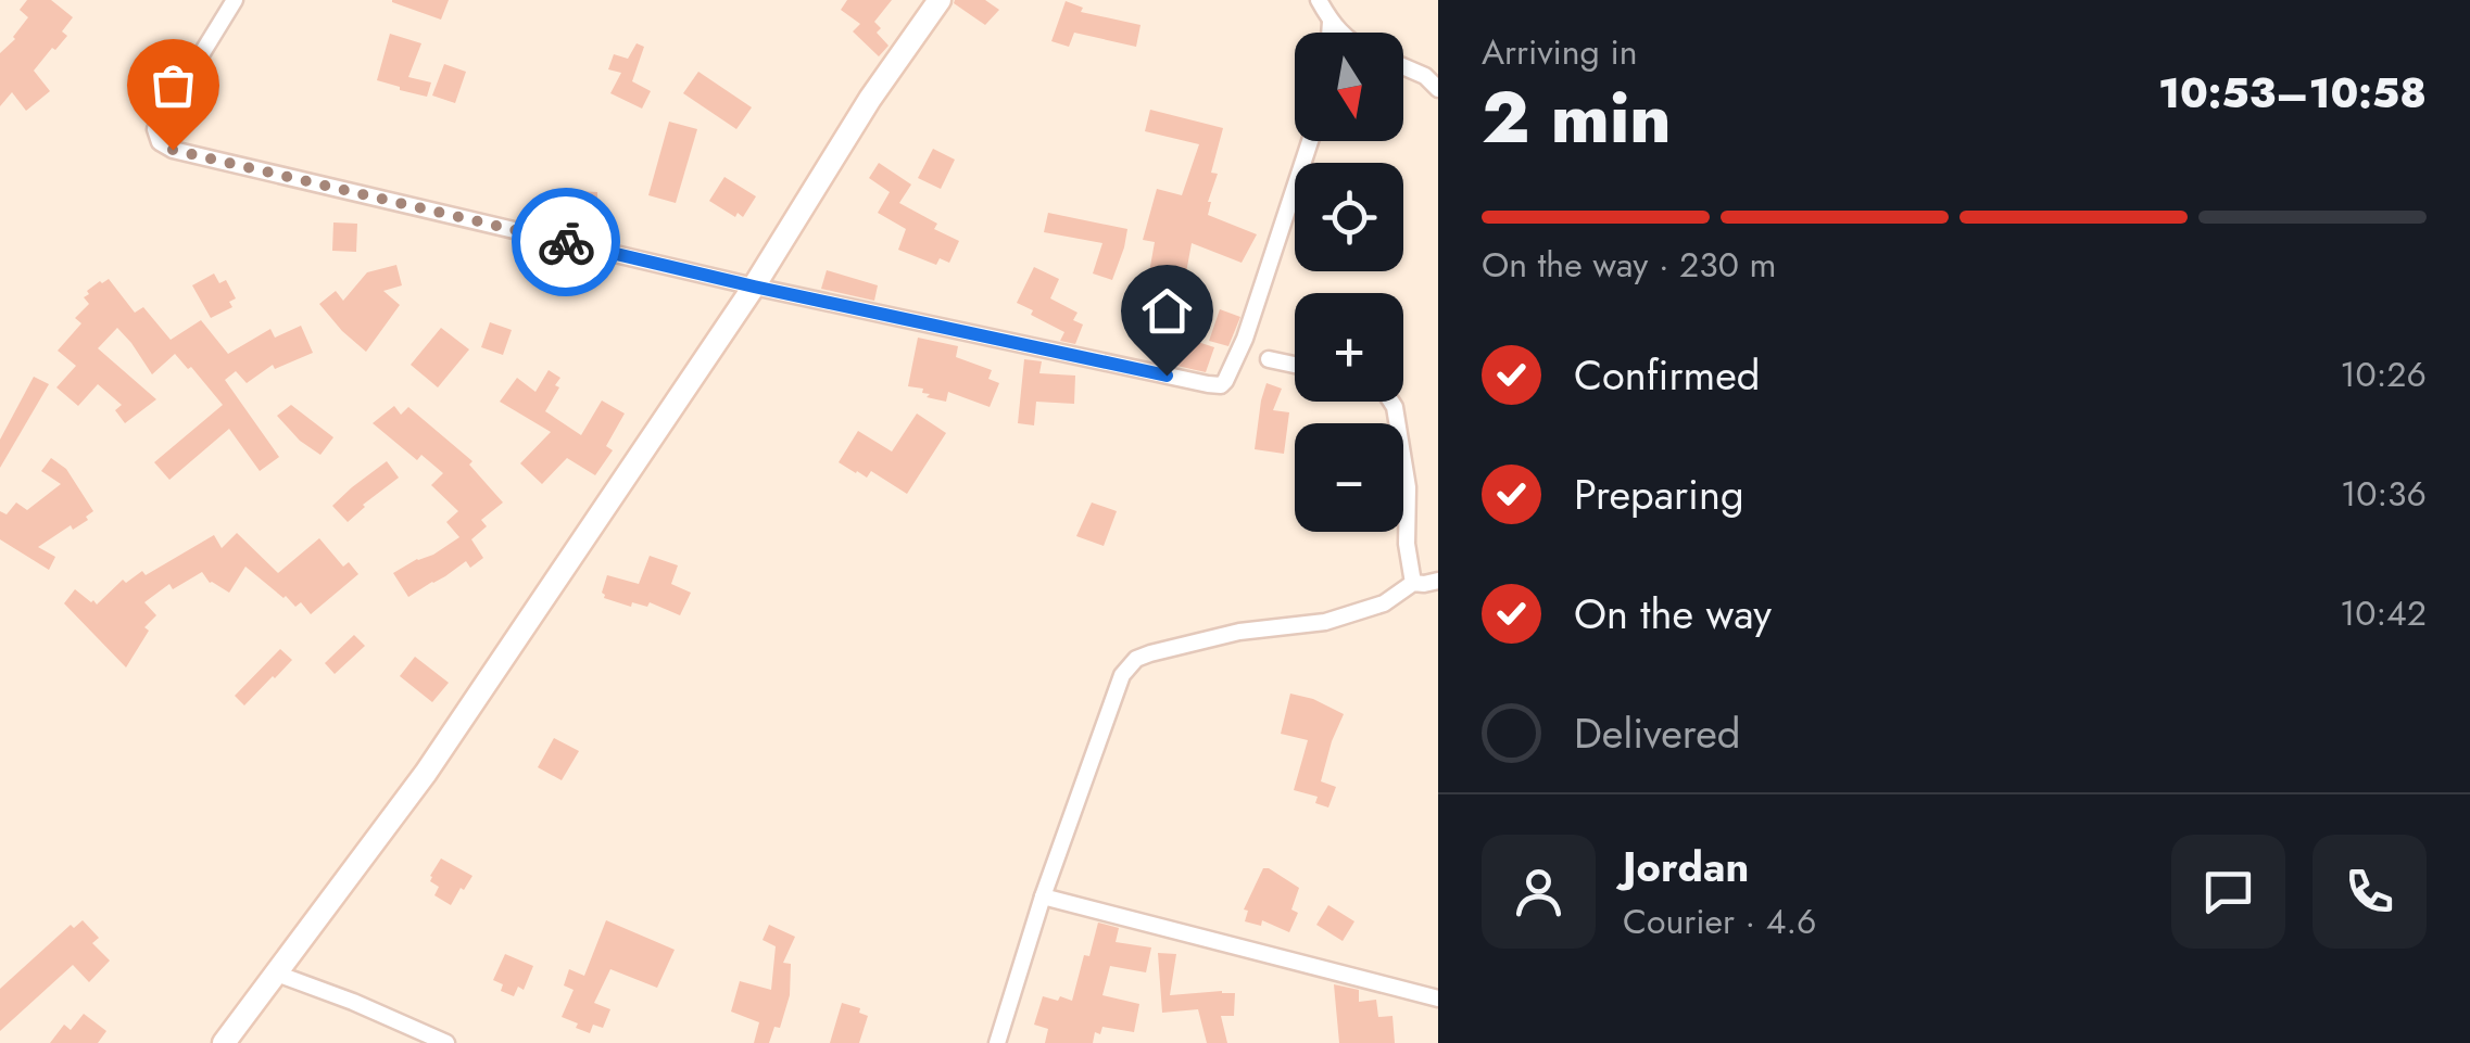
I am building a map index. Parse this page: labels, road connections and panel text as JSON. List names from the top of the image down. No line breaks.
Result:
{"north":"bottom","page":{"heading":["2 min","Arriving in","10:53–10:58"],"panel":["Jordan","Courier · 4.6"],"map_buttons":["+","−"],"bar":"On the way · 230 m","list":[["Confirmed","10:26"],["Preparing","10:36"],["On the way","10:42"],"Delivered"]}}
